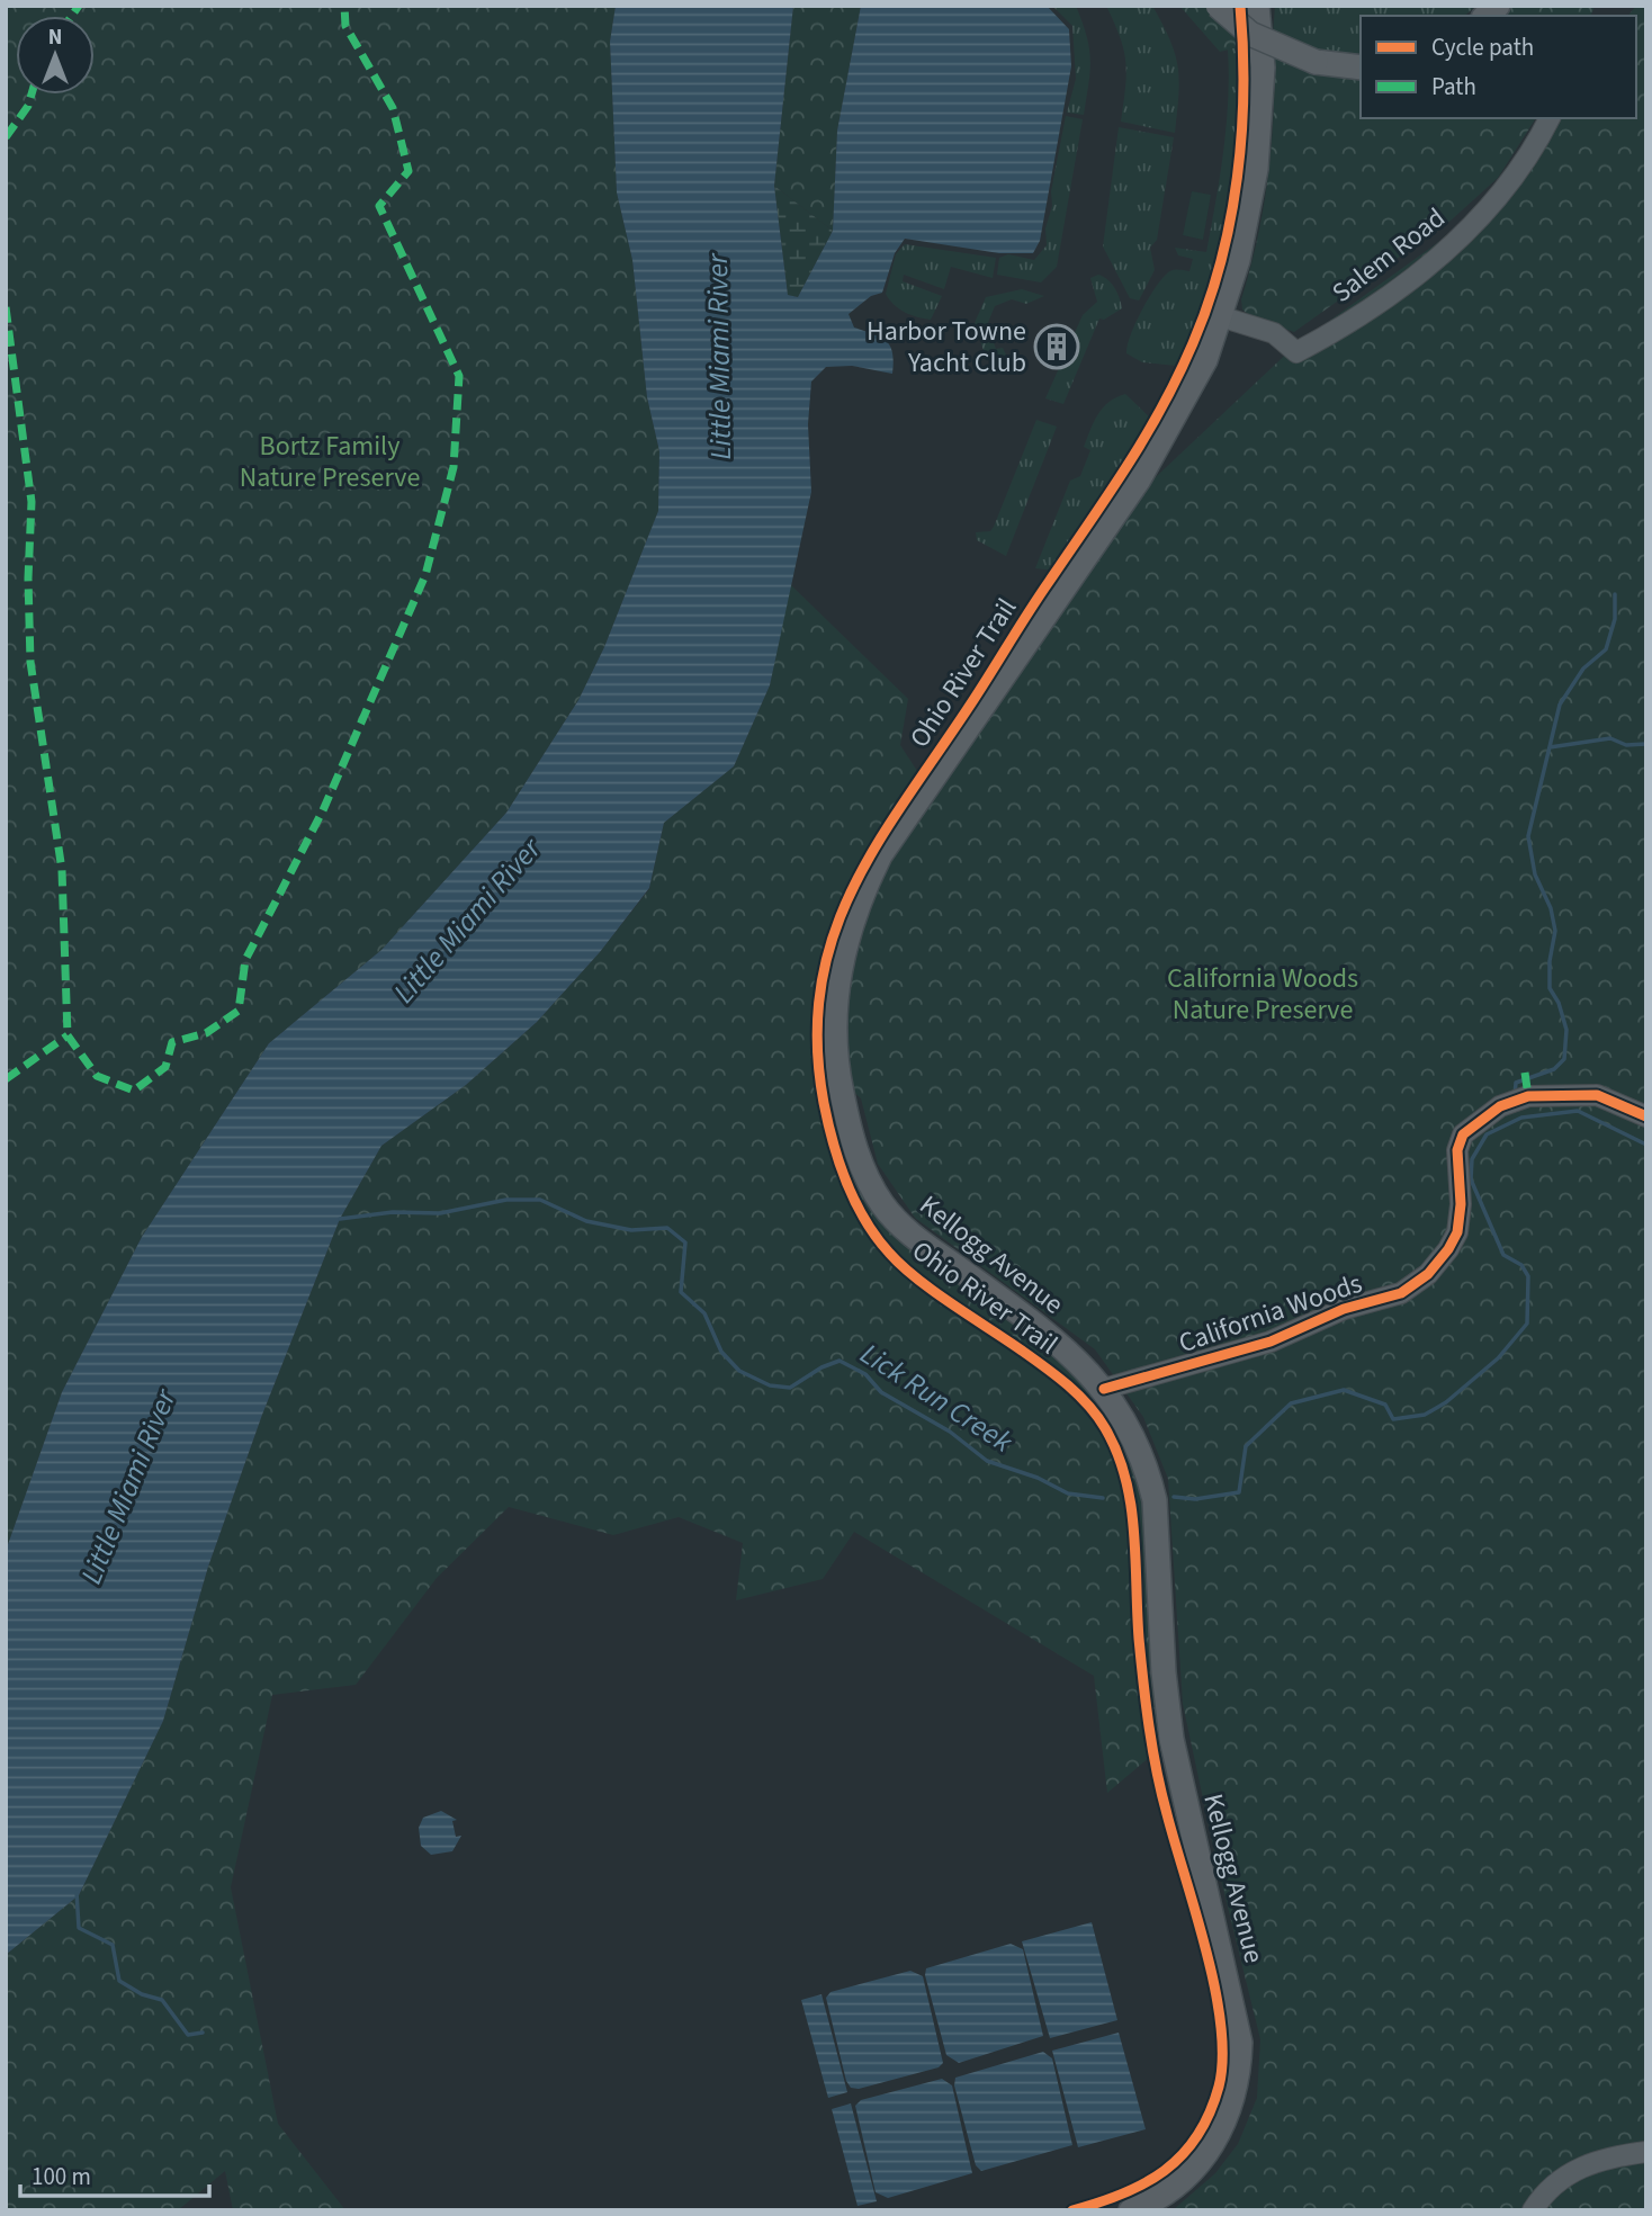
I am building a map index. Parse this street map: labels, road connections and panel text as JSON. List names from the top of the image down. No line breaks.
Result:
{"streets":{"main road":["Kellogg Avenue"],"street":["Salem Road","California Woods"],"cycle path":["Ohio River Trail"]},"crossings":[["Salem Road","Kellogg Avenue"],["Kellogg Avenue","California Woods"]],"water":["Little Miami River","Lick Run Creek"],"parks":["Bortz Family Nature Preserve","California Woods Nature Preserve"],"places":{"building":["Harbor Towne Yacht Club"]},"legend":["Cycle path","Path"],"scale_bar":"100 m","north":"top"}
